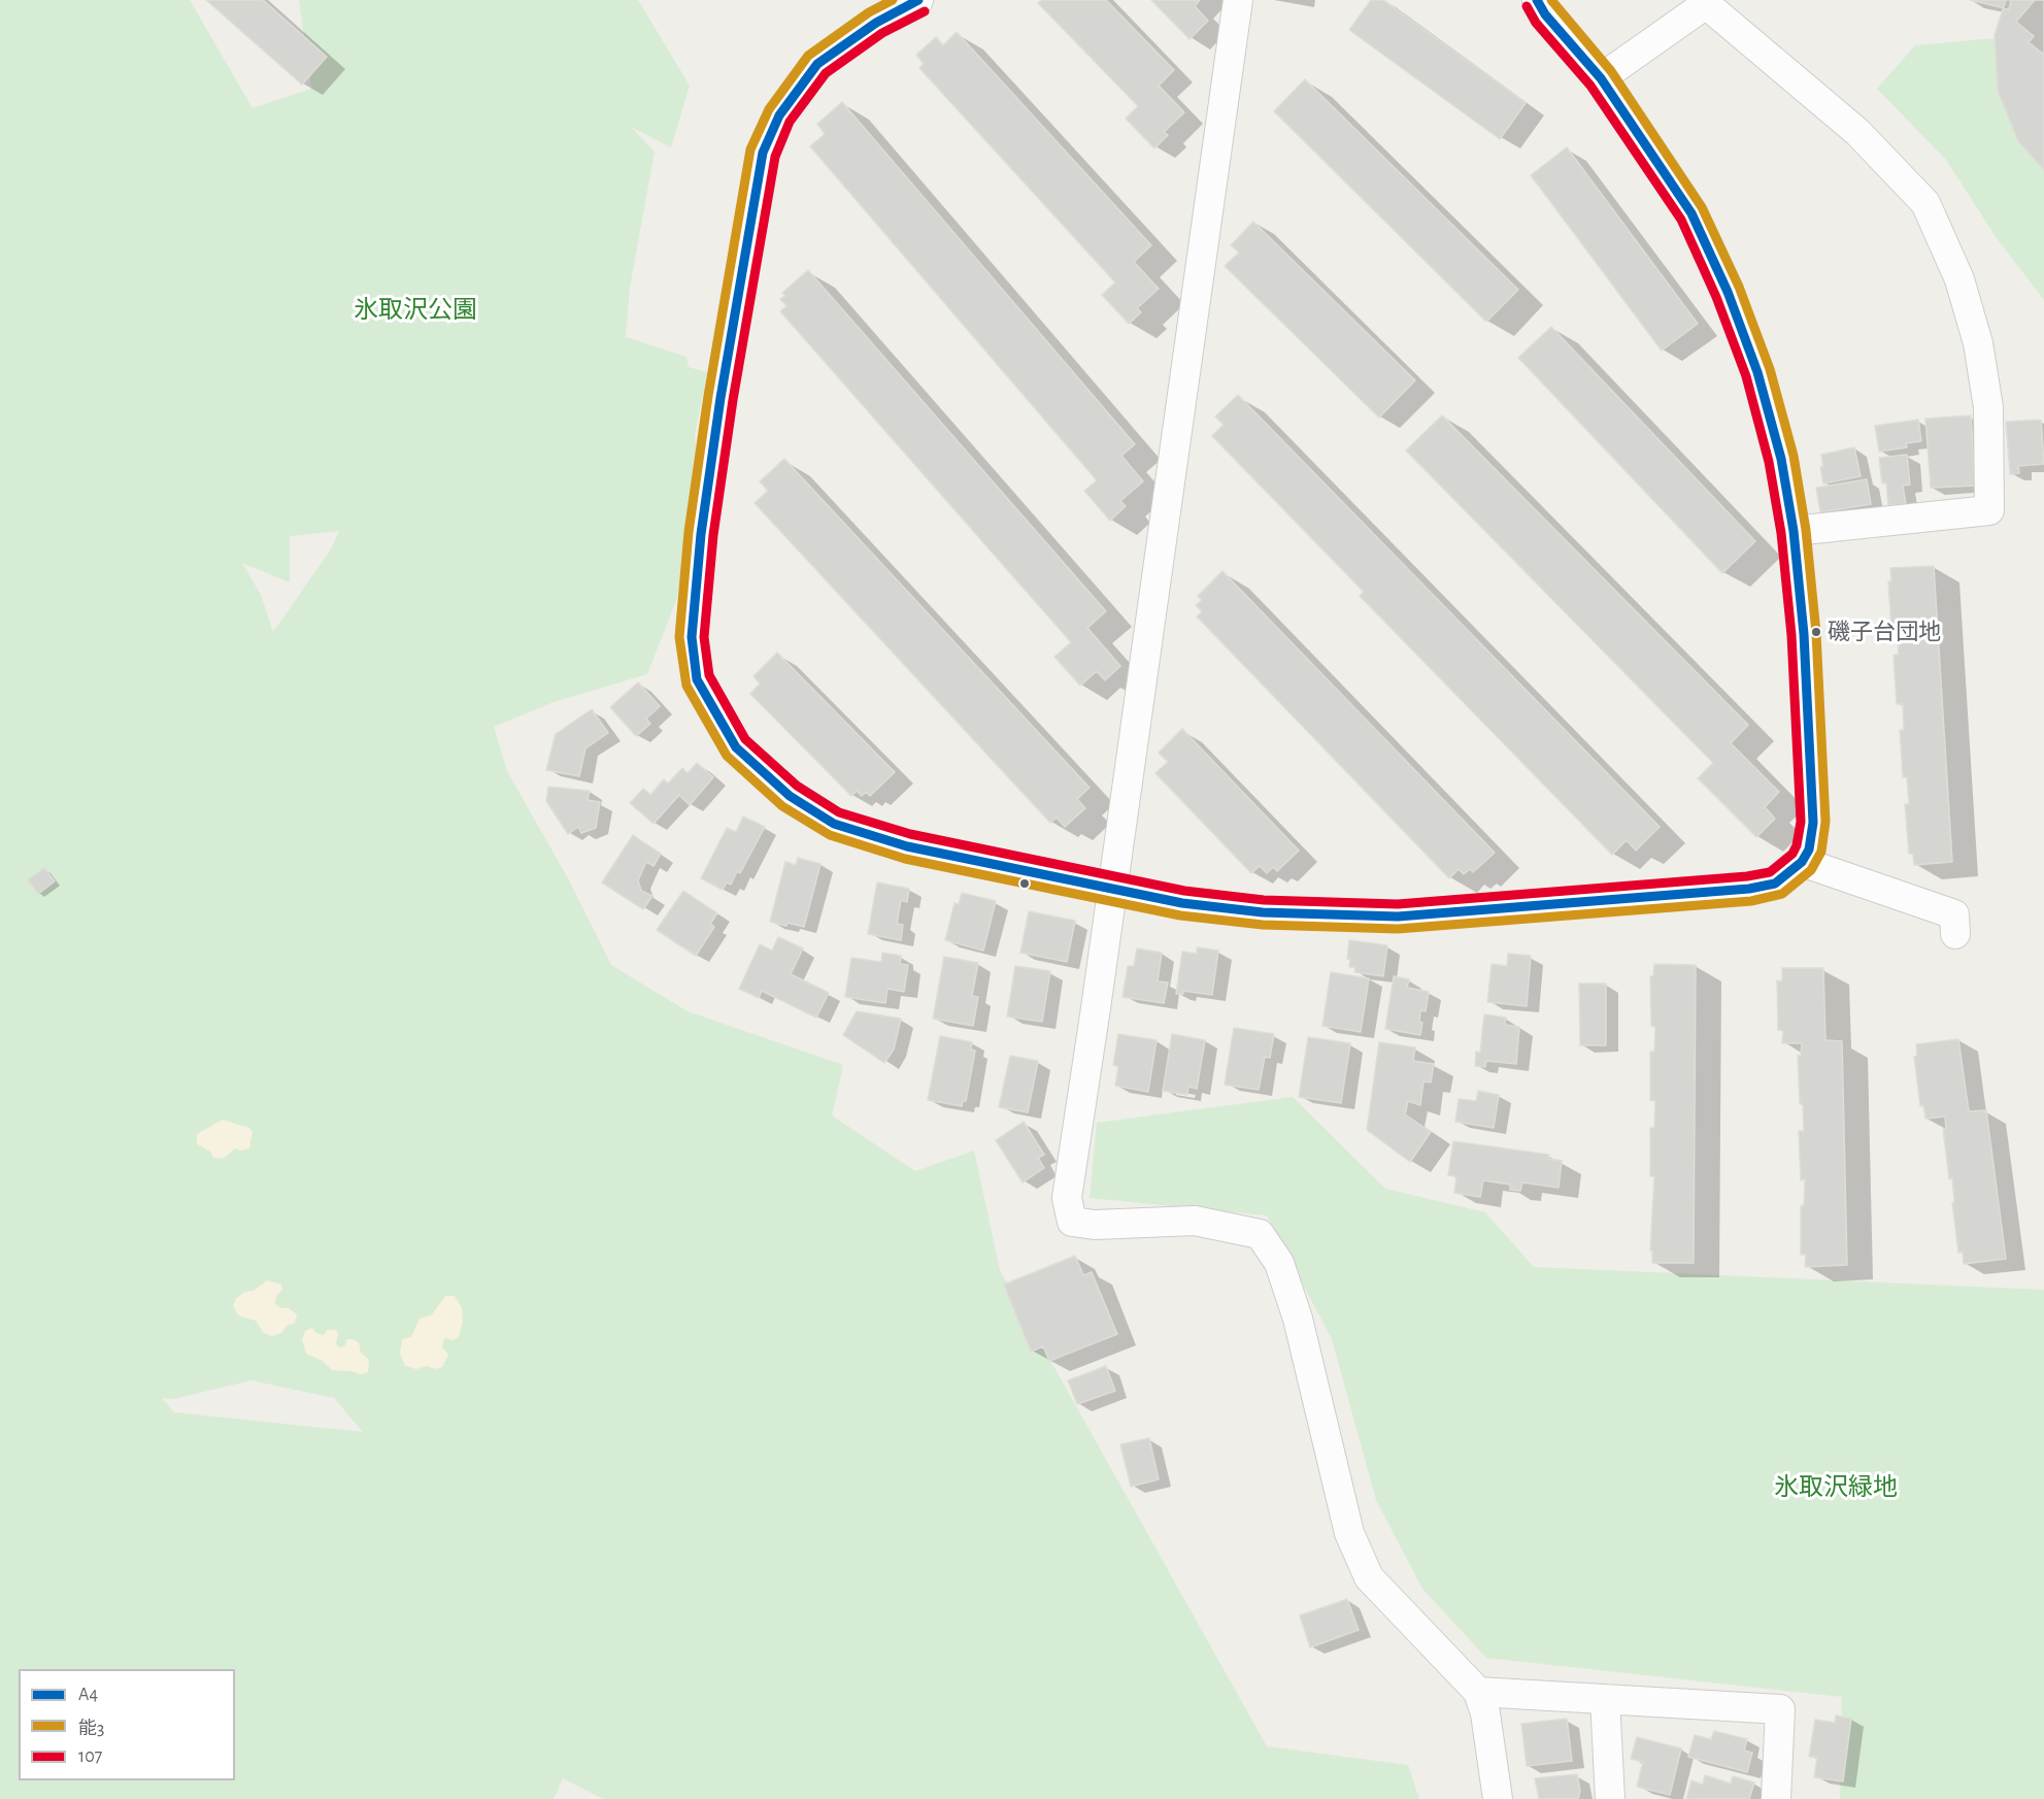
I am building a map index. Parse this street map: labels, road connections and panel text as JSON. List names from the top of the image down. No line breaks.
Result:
{"parks":["氷取沢公園","氷取沢緑地"],"places":["磯子台団地"],"lines":["transit line A4","transit line 能3","transit line 107"],"legend":["A4","能3","107"]}
